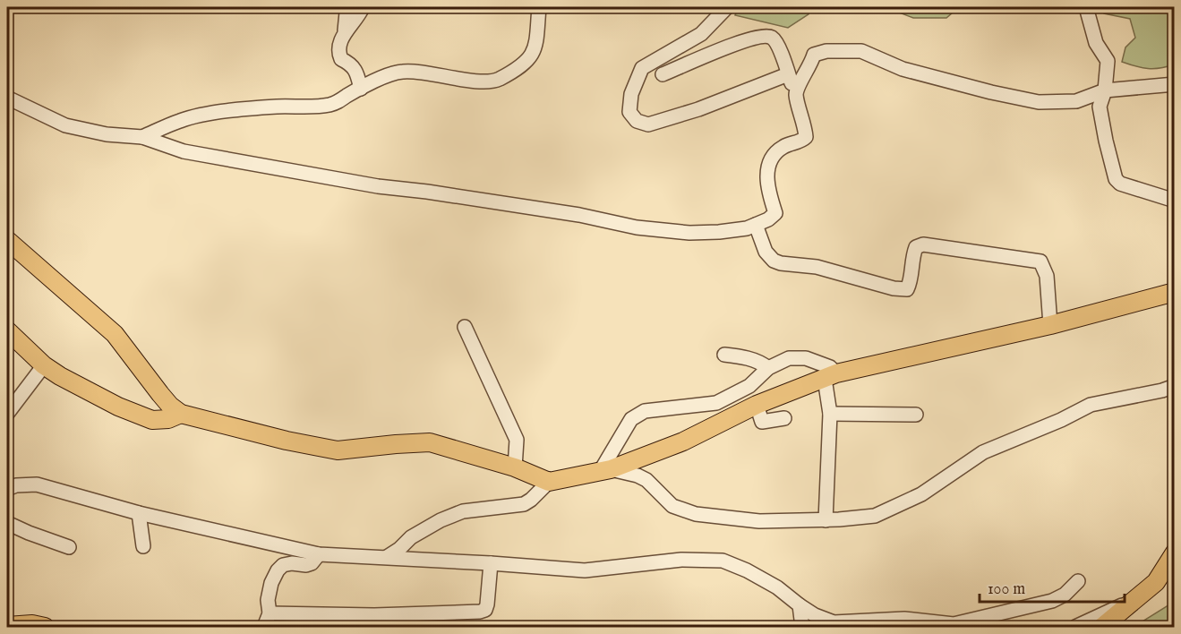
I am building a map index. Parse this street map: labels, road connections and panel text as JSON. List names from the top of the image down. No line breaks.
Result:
{"scale_bar":"100 m"}
